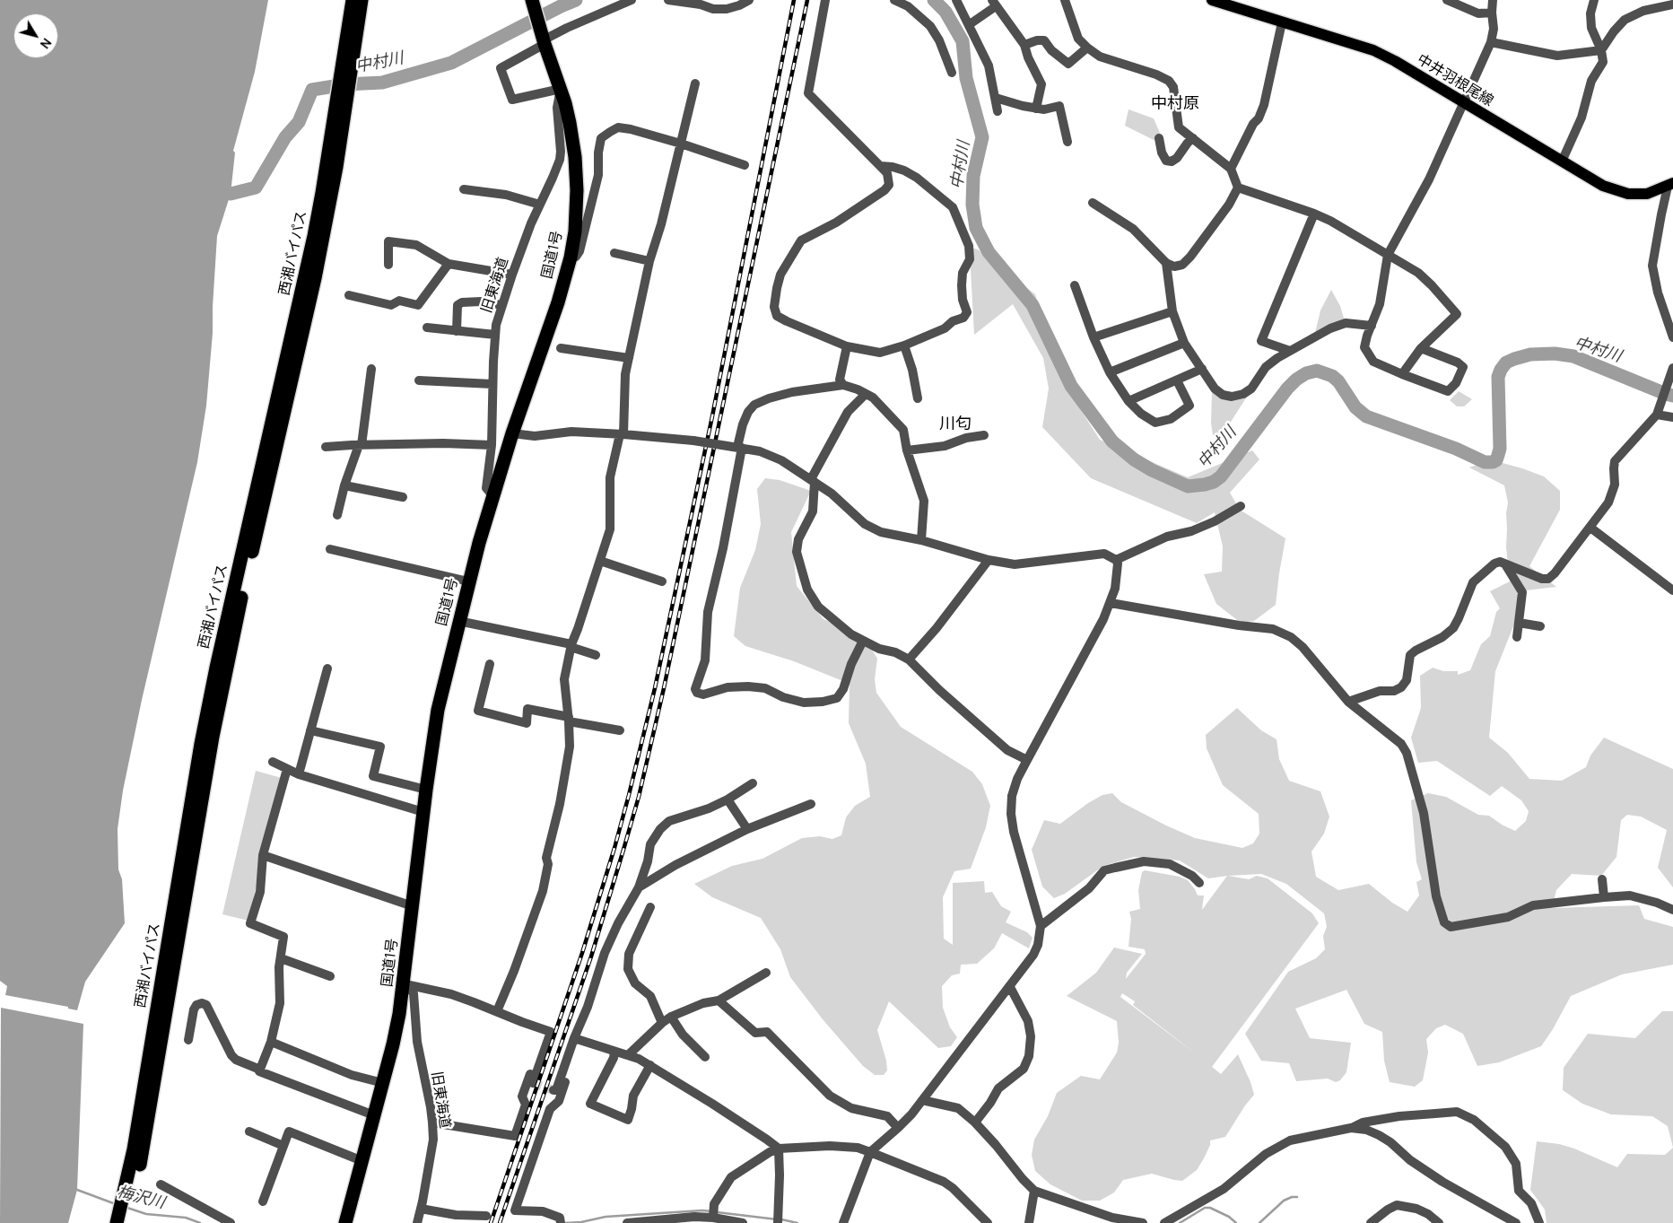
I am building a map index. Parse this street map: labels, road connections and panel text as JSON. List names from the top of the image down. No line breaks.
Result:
{"streets":{"highway":["西湘バイパス","国道1号"],"main road":["中井羽根尾線"],"street":["旧東海道"]},"crossings":[["国道1号","旧東海道"]],"districts":["中村原","川匂"],"water":["中村川","梅沢川"],"north":"bottom right"}
